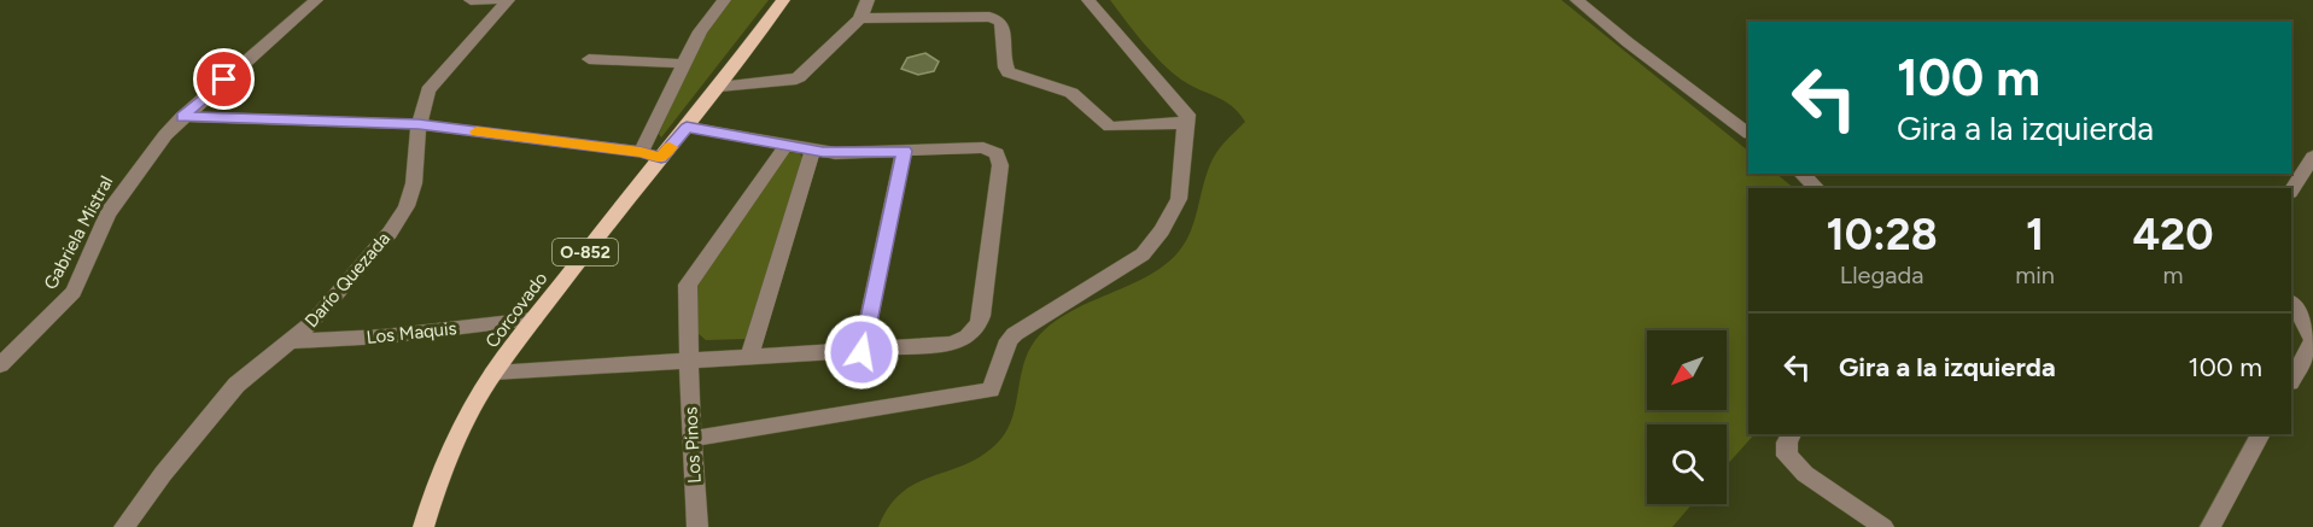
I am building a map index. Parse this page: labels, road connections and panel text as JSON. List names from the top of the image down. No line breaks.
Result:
{"streets":{"main road":["O-852","Corcovado"],"street":["Gabriela Mistral","Darío Quezada","Los Maquis","Los Pinos"]},"crossings":[["Darío Quezada","Los Maquis"],["Corcovado","Los Maquis"]],"north":"bottom left","page":{"turn":["100 m","Gira a la izquierda"],"eta":["10:28","Llegada","1","min","420","m"],"list":[{"name":"Gira a la izquierda","value":"100 m"}]}}
